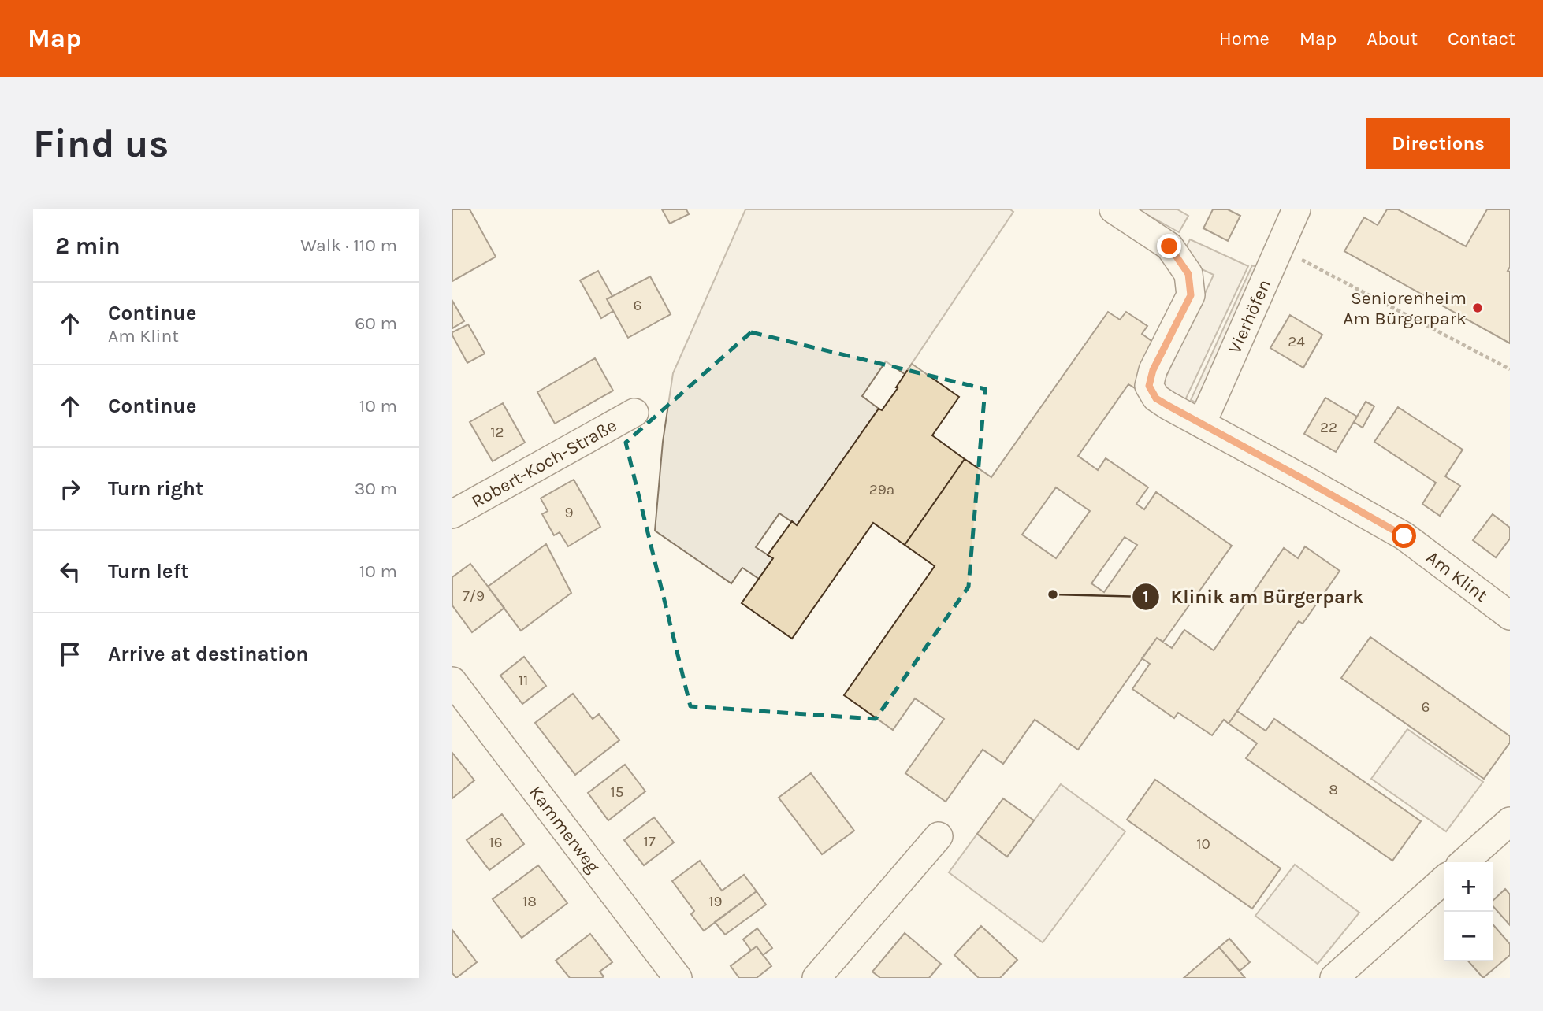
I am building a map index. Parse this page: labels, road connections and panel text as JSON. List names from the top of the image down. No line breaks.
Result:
{"streets":{"street":["Vierhöfen","Robert-Koch-Straße","Am Klint","Kammerweg"]},"crossings":[["Vierhöfen","Am Klint"]],"places":["Seniorenheim Am Bürgerpark","Klinik am Bürgerpark"],"house_numbers":["6","24","22","12","29a","9","7/9","11","6","8","15","17","16","10","18","19"],"page":{"header":"Map","nav":["Home","Map","About","Contact"],"buttons":"Directions","title":"Find us","heading":["2 min","Walk · 110 m"],"list":[["Continue","Am Klint","60 m"],["Continue","10 m"],["Turn right","30 m"],["Turn left","10 m"],"Arrive at destination"],"map_buttons":["+","−"]}}
